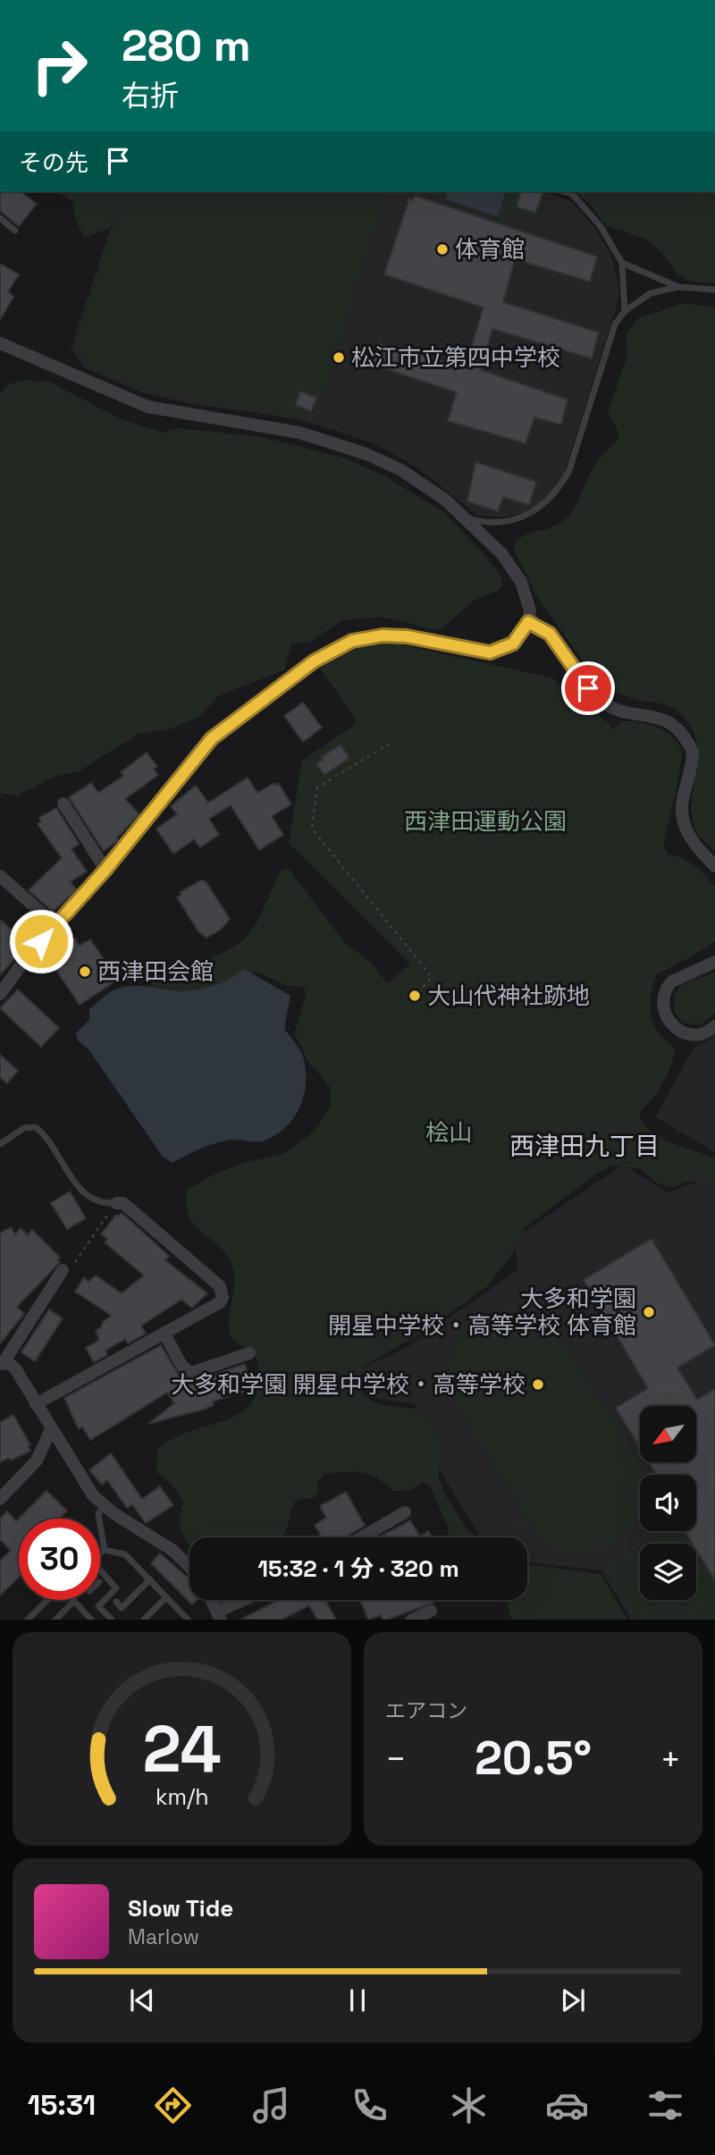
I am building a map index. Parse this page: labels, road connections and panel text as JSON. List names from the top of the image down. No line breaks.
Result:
{"districts":["西津田九丁目"],"parks":["西津田運動公園","桧山"],"places":["体育館","松江市立第四中学校","西津田会館","大山代神社跡地","大多和学園 開星中学校・高等学校 体育館","大多和学園 開星中学校・高等学校"],"north":"bottom left","page":{"turn":["280 m","右折"],"then":"その先","limit":"30","trip":"15:32 · 1 分 · 320 m","tile":"エアコン","heat":["−","20.5°","+"],"song":["Slow Tide","Marlow"],"tabs":"15:31","gauge":["24","km/h"]}}
